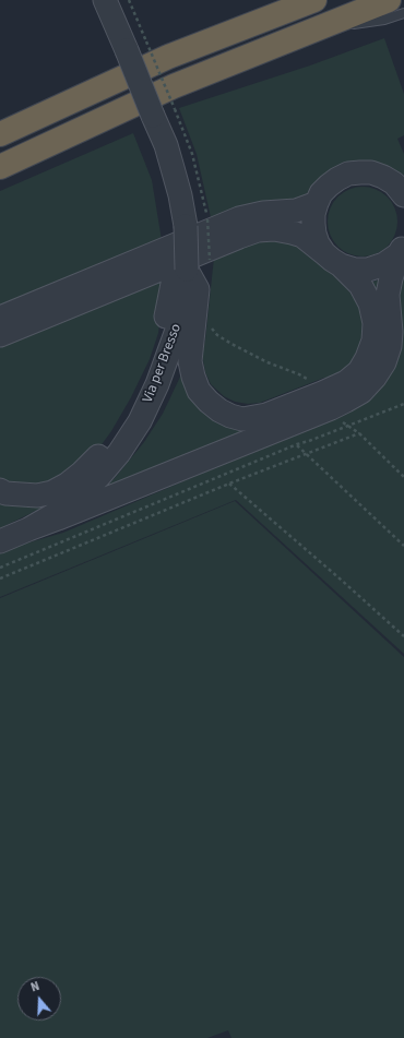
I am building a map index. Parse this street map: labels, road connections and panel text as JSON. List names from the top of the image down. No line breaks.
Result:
{"streets":{"street":["Via per Bresso"]},"north":"top"}
